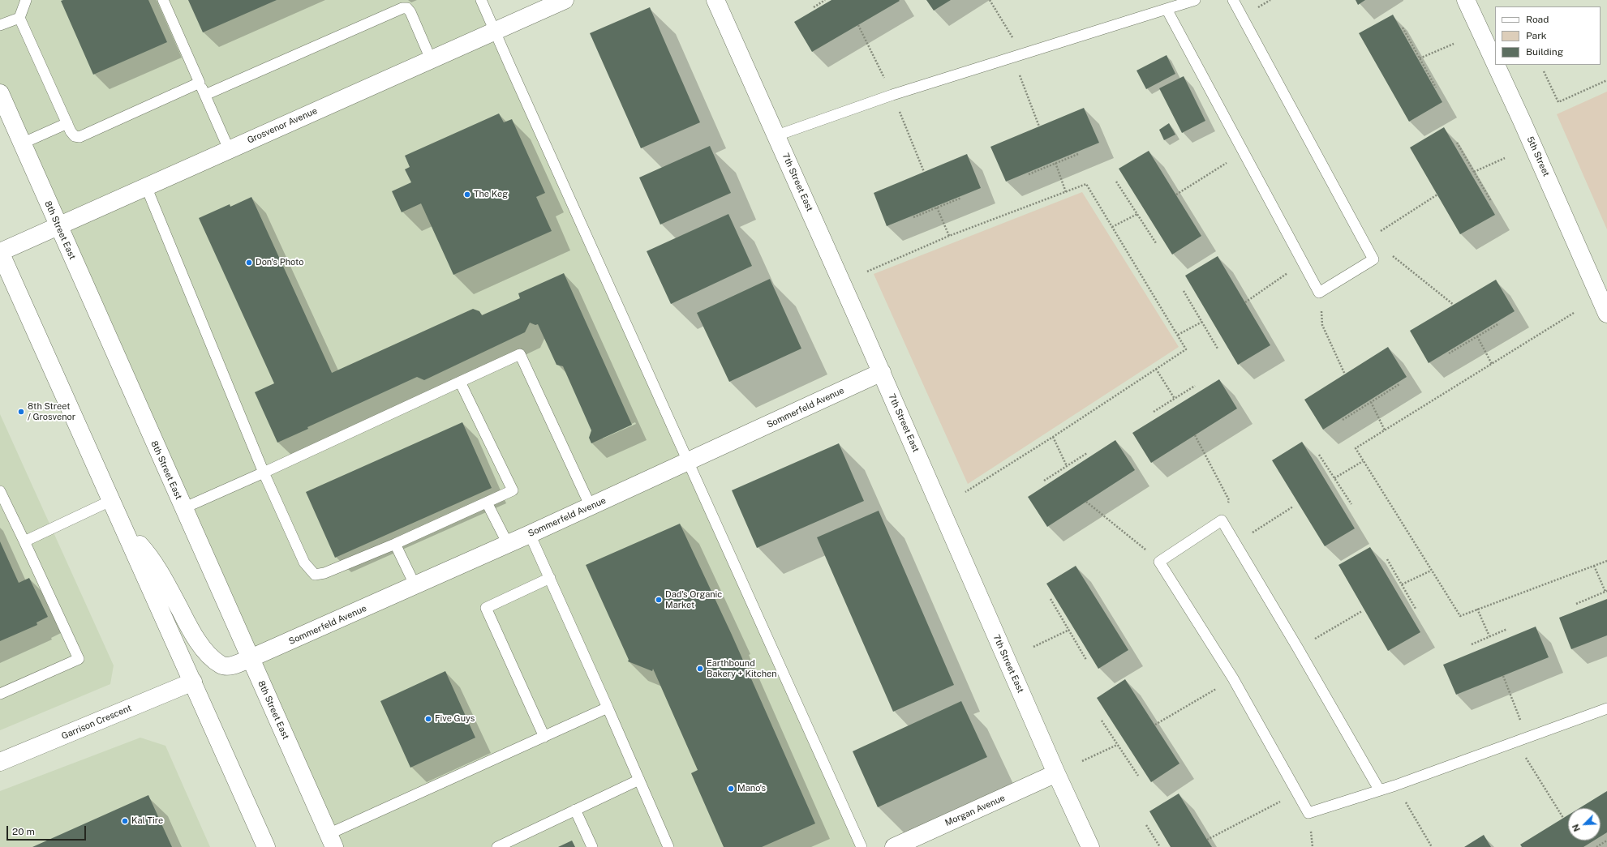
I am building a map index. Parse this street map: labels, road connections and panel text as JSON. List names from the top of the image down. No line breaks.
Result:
{"streets":{"street":["Grosvenor Avenue","5th Street","7th Street East","8th Street East","Sommerfeld Avenue","Garrison Crescent","Morgan Avenue"]},"crossings":[["Grosvenor Avenue","8th Street East"],["7th Street East","Sommerfeld Avenue"],["7th Street East","Morgan Avenue"],["8th Street East","Sommerfeld Avenue"]],"places":["The Keg","Don's Photo","8th Street / Grosvenor","Dad's Organic Market","Earthbound Bakery + Kitchen","Five Guys","Mano's","Kal Tire"],"legend":["Road","Park","Building"],"scale_bar":"20 m","north":"bottom left"}
